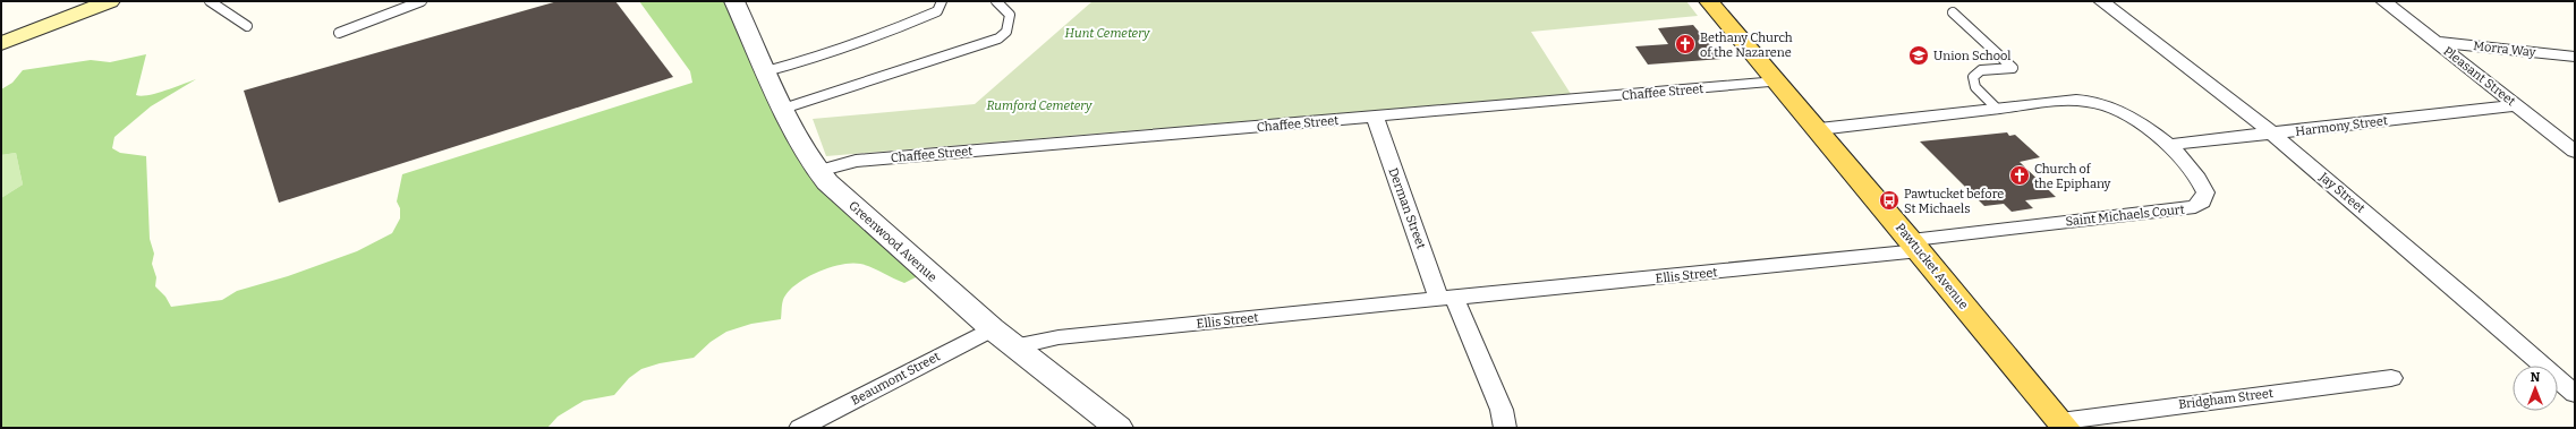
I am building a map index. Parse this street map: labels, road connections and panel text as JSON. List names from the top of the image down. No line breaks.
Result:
{"streets":{"main road":["Pawtucket Avenue"],"street":["Morra Way","Pleasant Street","Chaffee Street","Harmony Street","Jay Street","Derman Street","Saint Michaels Court","Greenwood Avenue","Ellis Street","Beaumont Street","Bridgham Street"]},"crossings":[["Morra Way","Pleasant Street"],["Pleasant Street","Harmony Street"],["Chaffee Street","Derman Street"],["Chaffee Street","Greenwood Avenue"],["Chaffee Street","Pawtucket Avenue"],["Harmony Street","Jay Street"],["Harmony Street","Saint Michaels Court"],["Derman Street","Ellis Street"],["Saint Michaels Court","Pawtucket Avenue"],["Saint Michaels Court","Ellis Street"],["Greenwood Avenue","Ellis Street"],["Greenwood Avenue","Beaumont Street"],["Pawtucket Avenue","Ellis Street"],["Pawtucket Avenue","Bridgham Street"]],"parks":["Hunt Cemetery","Rumford Cemetery"],"places":{"church":["Bethany Church of the Nazarene","Church of the Epiphany"],"school or university":["Union School"],"bus stop":["Pawtucket before St Michaels"]},"north":"top"}
